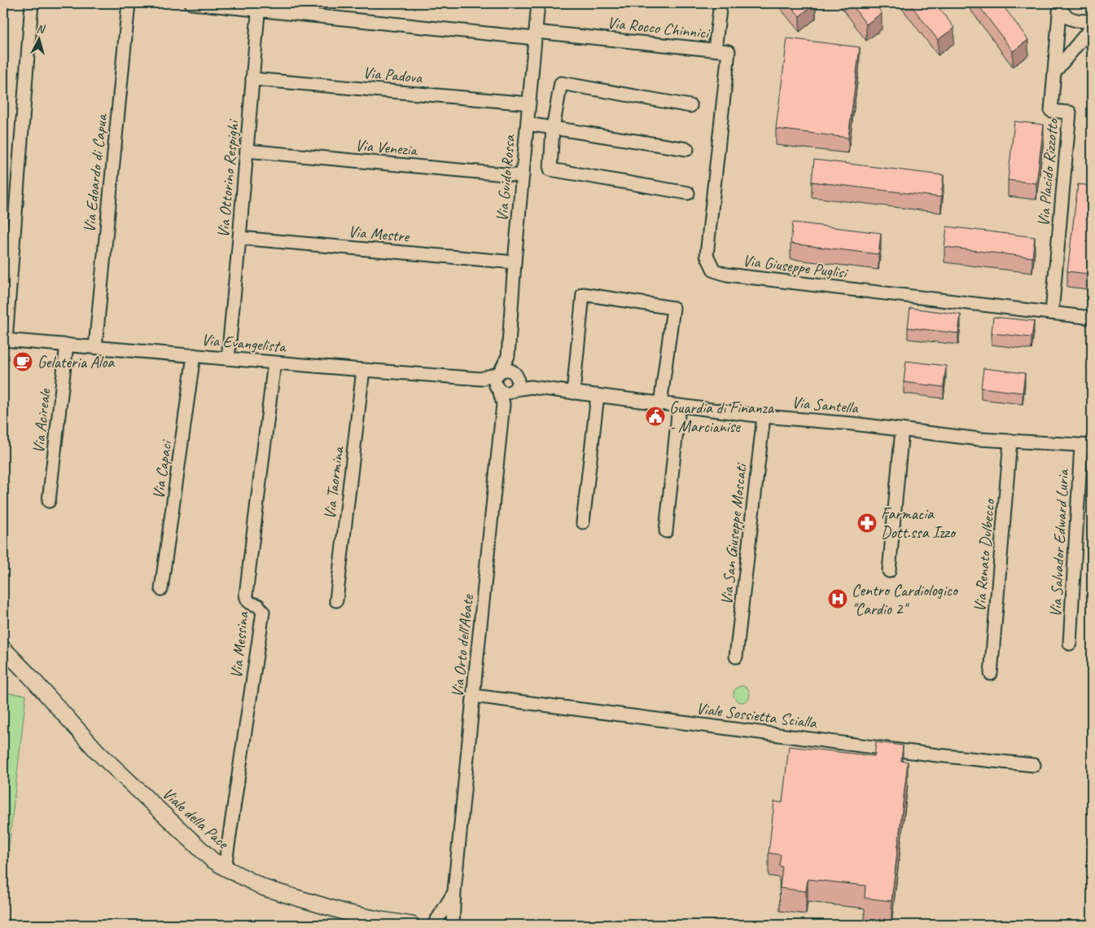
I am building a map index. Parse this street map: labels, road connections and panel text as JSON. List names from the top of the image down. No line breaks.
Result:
{"streets":{"street":["Via Rocco Chinnici","Via Padova","Via Venezia","Via Placido Rizzotto","Via Edoardo di Capua","Via Guido Rossa","Via Ottorino Respighi","Via Mestre","Via Giuseppe Puglisi","Via Evangelista","Via Santella","Via Acireale","Via Capaci","Via Taormina","Via San Giuseppe Moscati","Via Salvador Edward Luria","Via Renato Dulbecco","Via Messina","Via Orto dell'Abate","Viale Sossietta Scialla","Viale della Pace"]},"crossings":[["Via Rocco Chinnici","Via Guido Rossa"],["Via Rocco Chinnici","Via Ottorino Respighi"],["Via Rocco Chinnici","Via Giuseppe Puglisi"],["Via Padova","Via Guido Rossa"],["Via Padova","Via Ottorino Respighi"],["Via Venezia","Via Guido Rossa"],["Via Venezia","Via Ottorino Respighi"],["Via Placido Rizzotto","Via Giuseppe Puglisi"],["Via Edoardo di Capua","Via Evangelista"],["Via Guido Rossa","Via Mestre"],["Via Guido Rossa","Via Evangelista"],["Via Guido Rossa","Via Santella"],["Via Guido Rossa","Via Orto dell'Abate"],["Via Ottorino Respighi","Via Mestre"],["Via Ottorino Respighi","Via Evangelista"],["Via Evangelista","Via Santella"],["Via Evangelista","Via Acireale"],["Via Evangelista","Via Capaci"],["Via Evangelista","Via Taormina"],["Via Evangelista","Via Messina"],["Via Evangelista","Via Orto dell'Abate"],["Via Santella","Via San Giuseppe Moscati"],["Via Santella","Via Salvador Edward Luria"],["Via Santella","Via Renato Dulbecco"],["Via Santella","Via Orto dell'Abate"],["Via Messina","Viale della Pace"],["Via Orto dell'Abate","Viale Sossietta Scialla"]],"places":{"cafe":["Gelateria Aloa"],"public building":["Guardia di Finanza - Marcianise"],"pharmacy":["Farmacia Dott.ssa Izzo"],"hospital":["Centro Cardiologico \"Cardio 2\""]},"north":"top"}
